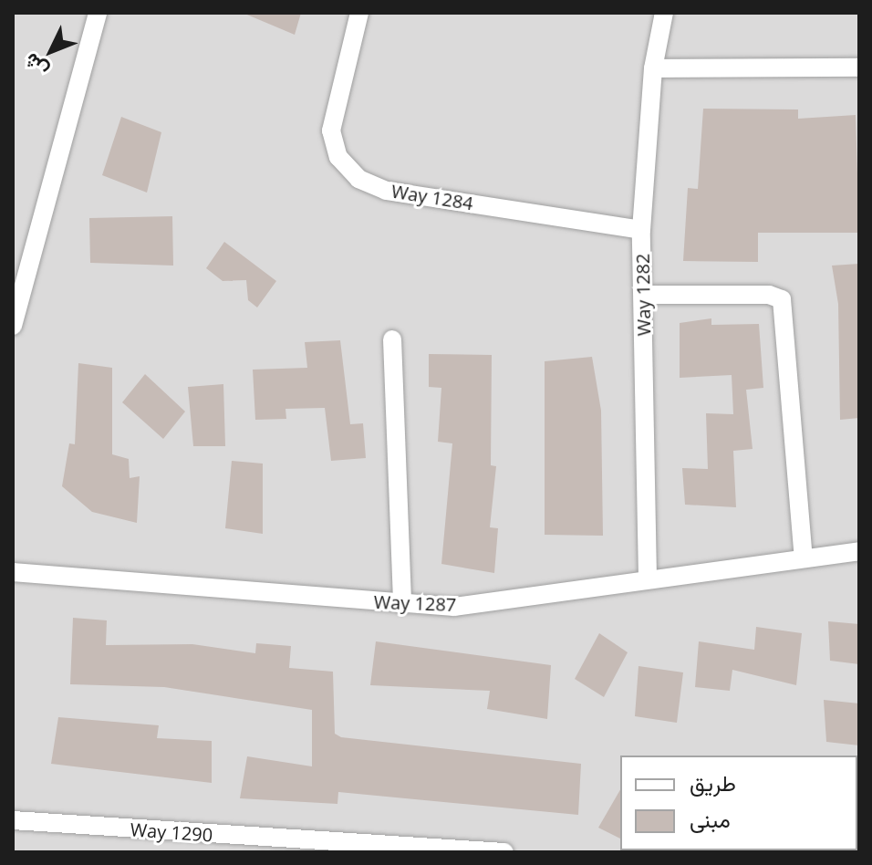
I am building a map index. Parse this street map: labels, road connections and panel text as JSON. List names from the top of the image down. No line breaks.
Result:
{"streets":{"street":["Way 1284","Way 1282","Way 1287","Way 1290"]},"crossings":[["Way 1284","Way 1282"],["Way 1282","Way 1287"]],"legend":["طريق","مبنى"],"north":"bottom left"}
